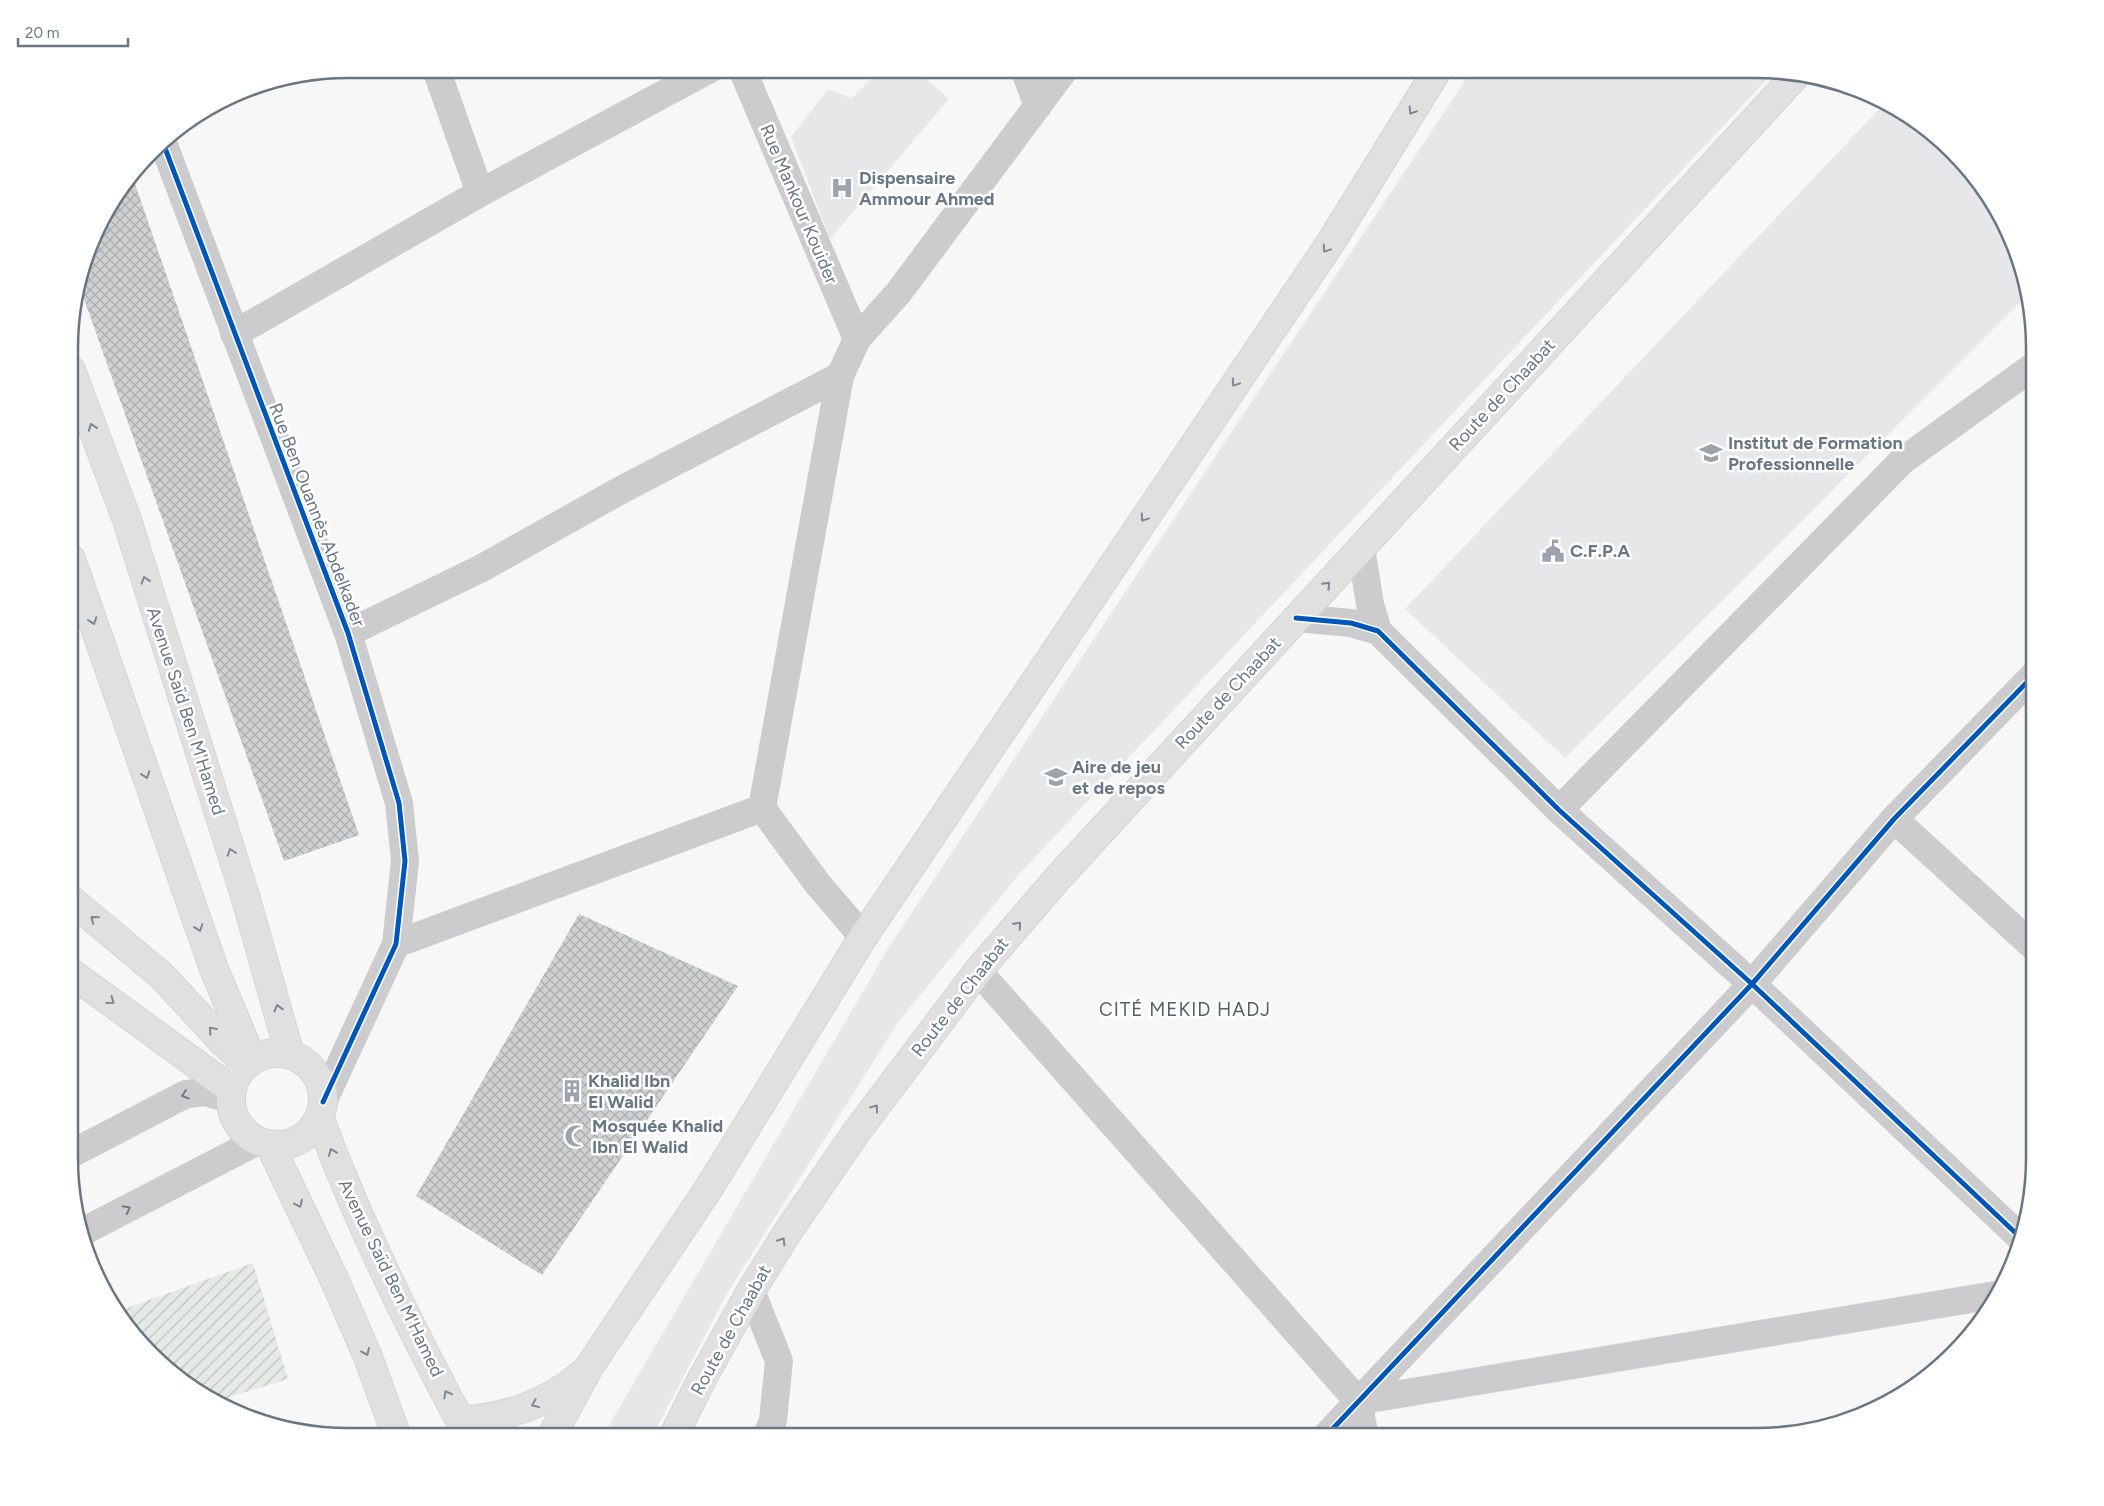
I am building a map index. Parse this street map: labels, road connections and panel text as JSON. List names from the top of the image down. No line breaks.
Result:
{"streets":{"main road":["Route de Chaabat","Avenue Saïd Ben M'Hamed"],"street":["Rue Mankour Kouider","Rue Ben Ouannès Abdelkader"]},"crossings":[["Rue Ben Ouannès Abdelkader","Avenue Saïd Ben M'Hamed"]],"districts":["CITÉ MEKID HADJ"],"places":{"hospital":["Dispensaire Ammour Ahmed"],"school or university":["Institut de Formation Professionnelle","Aire de jeu et de repos"],"public building":["C.F.P.A"],"building":["Khalid Ibn El Walid"],"mosque":["Mosquée Khalid Ibn El Walid"]},"scale_bar":"20 m"}
